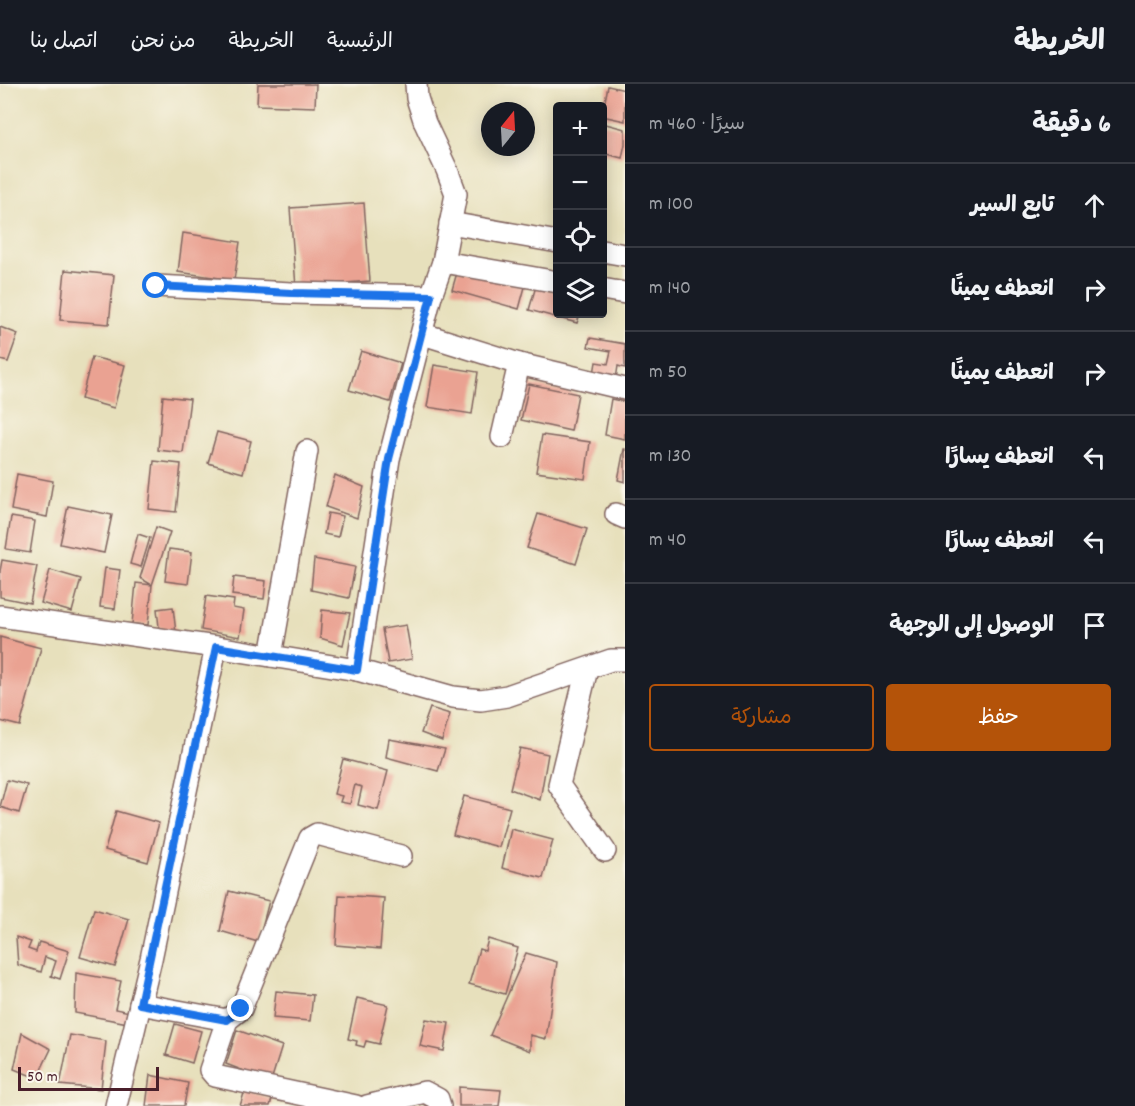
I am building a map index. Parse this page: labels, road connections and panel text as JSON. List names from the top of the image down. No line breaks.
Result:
{"scale_bar":"50 m","north":"top","page":{"header":"الخريطة","nav":["الرئيسية","الخريطة","من نحن","اتصل بنا"],"heading":["6 دقيقة","سيرًا · 460 m"],"map_buttons":["+","−"],"list":[["تابع السير","100 m"],["انعطف يمينًا","140 m"],["انعطف يمينًا","50 m"],["انعطف يسارًا","130 m"],["انعطف يسارًا","40 m"],"الوصول إلى الوجهة"],"buttons":["حفظ","مشاركة"],"scale":"50 m"}}
